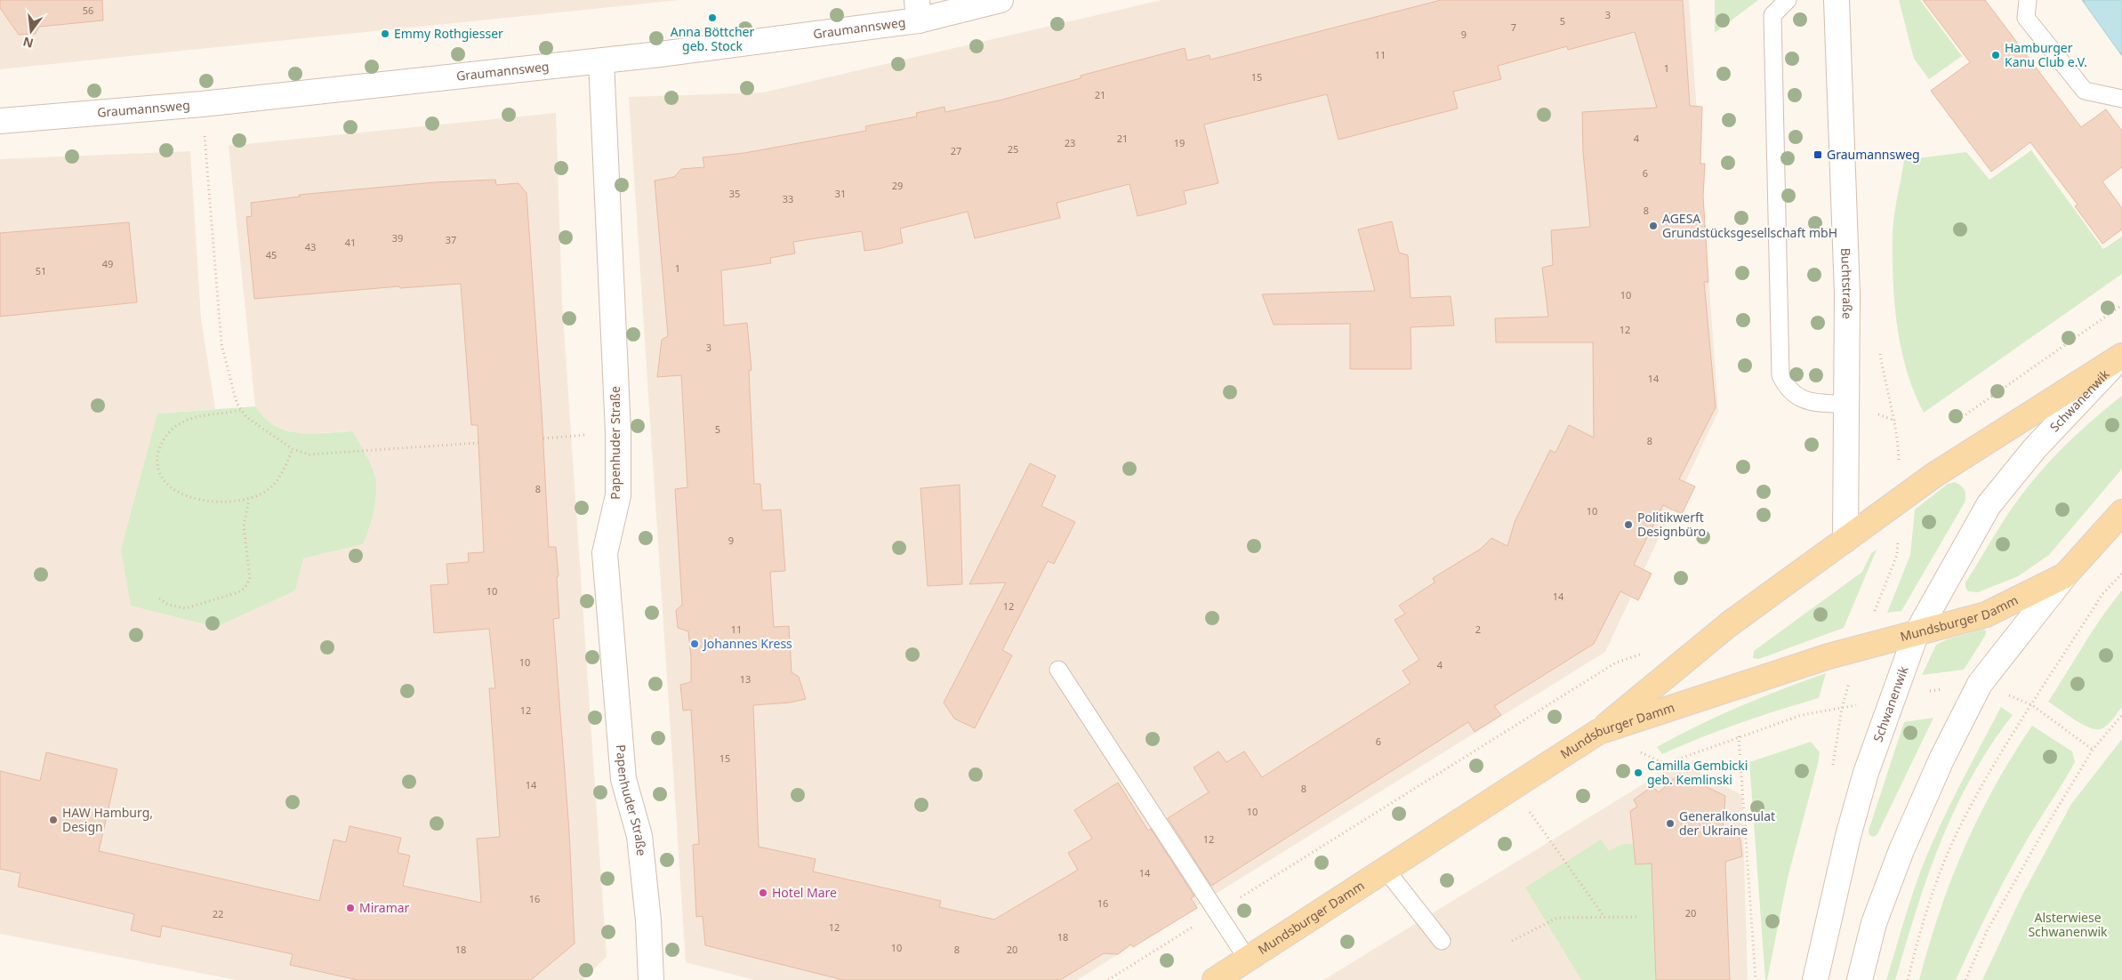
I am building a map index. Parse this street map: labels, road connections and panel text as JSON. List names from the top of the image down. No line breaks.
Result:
{"streets":{"main road":["Schwanenwik","Mundsburger Damm"],"street":["Graumannsweg","Buchtstraße","Papenhuder Straße"]},"crossings":[["Graumannsweg","Papenhuder Straße"],["Buchtstraße","Schwanenwik"],["Schwanenwik","Mundsburger Damm"]],"parks":["Alsterwiese Schwanenwik"],"places":{"other":["Anna Böttcher geb. Stock","Emmy Rothgiesser","Hamburger Kanu Club e.V.","AGESA Grundstücksgesellschaft mbH","Politikwerft Designbüro","Johannes Kress","Camilla Gembicki geb. Kemlinski","HAW Hamburg, Design","Generalkonsulat der Ukraine","Hotel Mare","Miramar"],"transit":["Graumannsweg"]},"house_numbers":["56","3","5","7","9","11","1","15","21","21","4","23","19","25","27","6","29","35","31","33","8","39","37","41","43","45","49","1","51","10","12","3","14","5","8","8","10","9","10","14","12","11","2","10","4","13","12","6","15","14","8","10","12","14","16","16","20","22","12","18","10","18","8","20"],"north":"bottom"}
